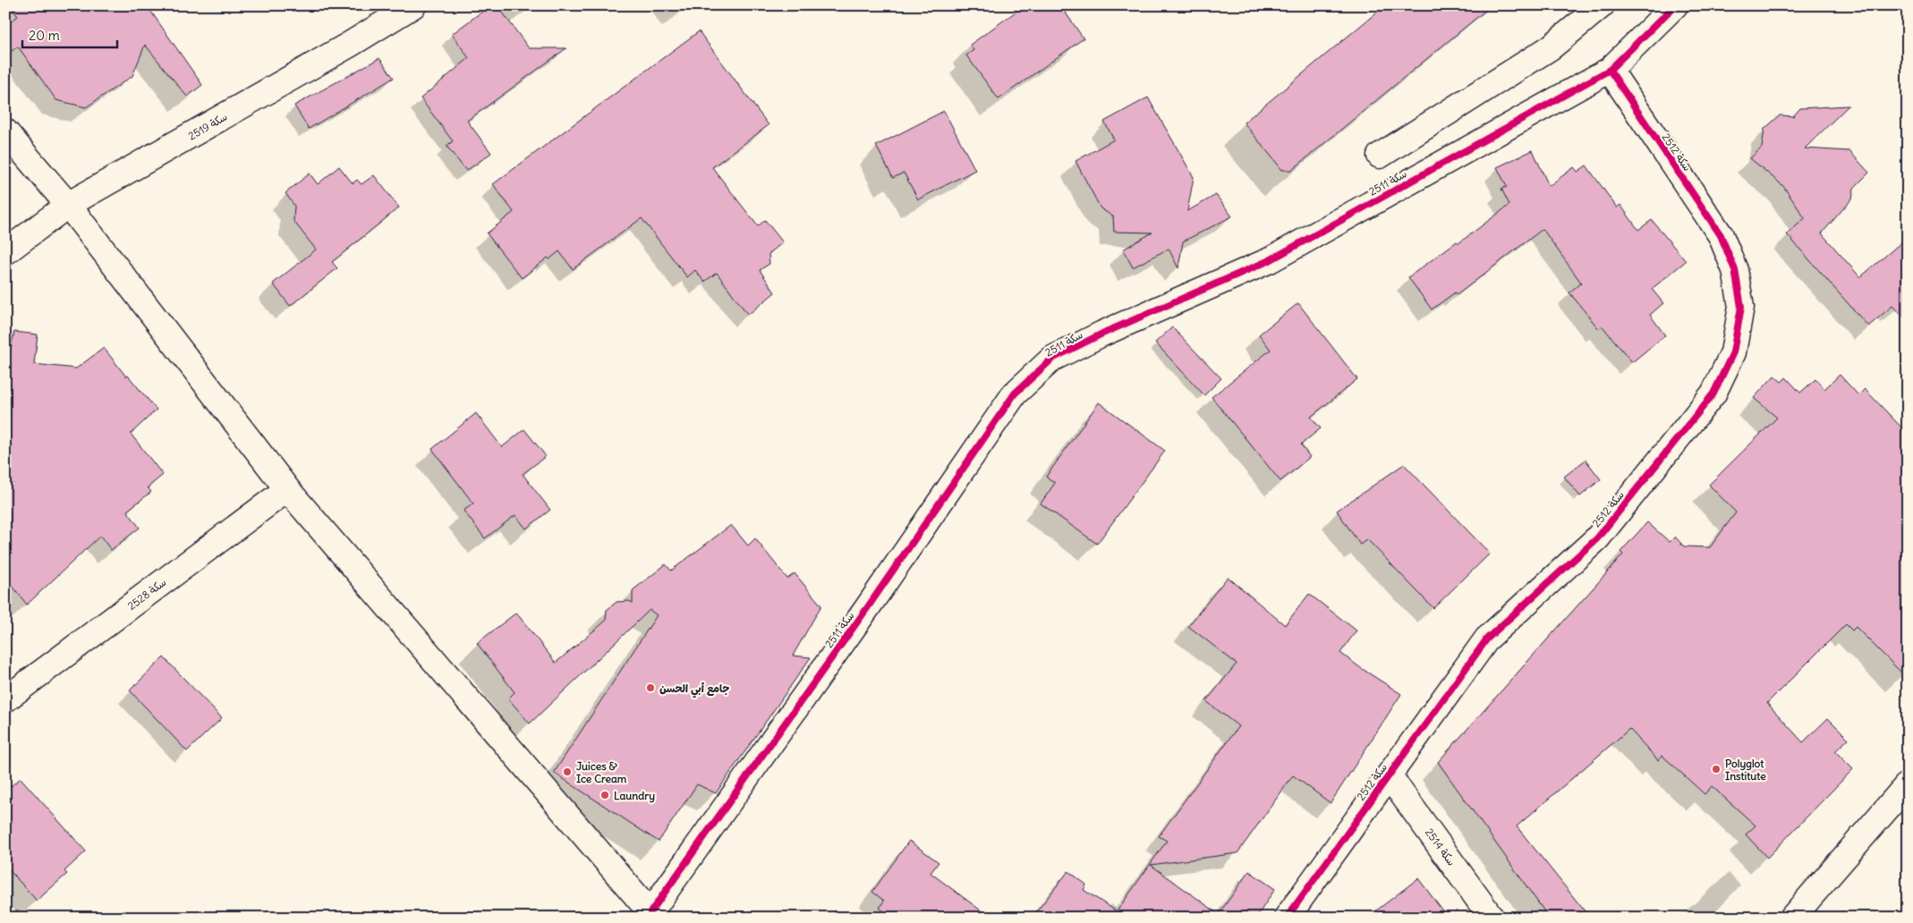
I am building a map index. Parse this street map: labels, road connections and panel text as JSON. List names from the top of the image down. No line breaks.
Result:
{"streets":{"street":["سكة 2519","سكة 2512","سكة 2511","سكة 2528","سكة 2514"]},"crossings":[["سكة 2512","سكة 2511"],["سكة 2512","سكة 2514"]],"places":["جامع أبي الحسن","Polyglot Institute","Juices & Ice Cream","Laundry"],"scale_bar":"20 m"}
